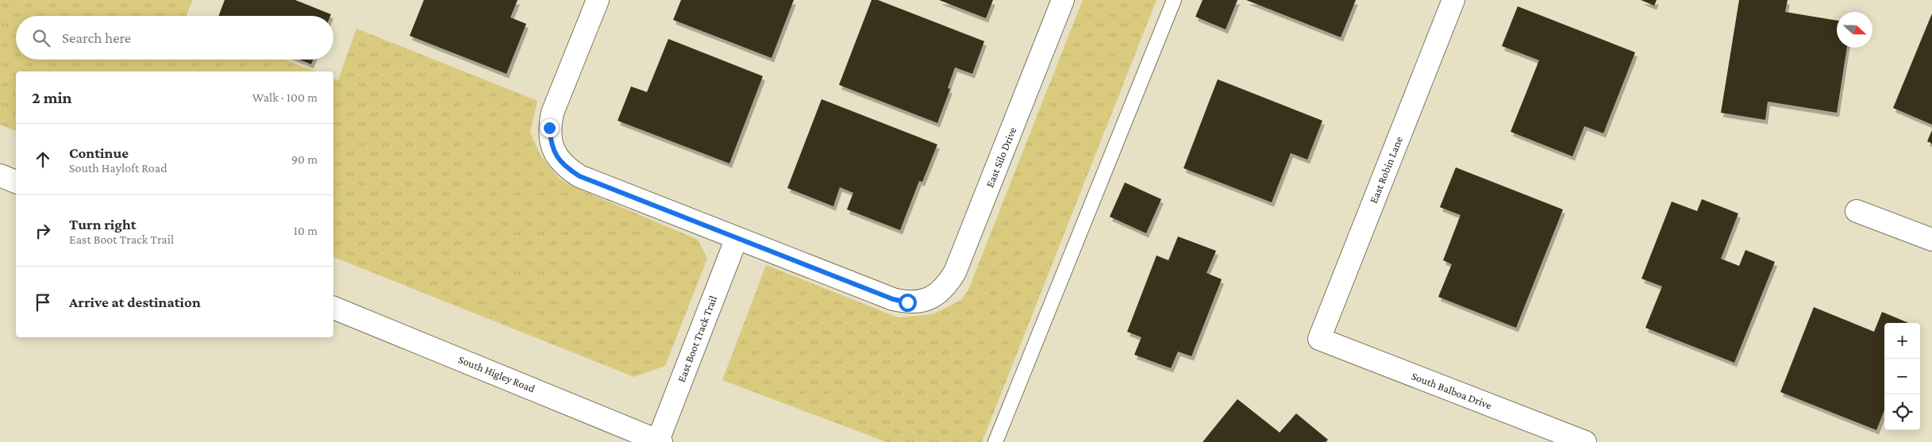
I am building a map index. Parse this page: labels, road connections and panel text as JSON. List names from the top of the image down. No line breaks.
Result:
{"streets":{"street":["East Silo Drive","East Robin Lane","East Boot Track Trail","South Higley Road","South Balboa Drive"]},"crossings":[["East Silo Drive","East Boot Track Trail"],["East Robin Lane","South Balboa Drive"],["East Boot Track Trail","South Higley Road"]],"north":"right","page":{"search":"Search here","heading":["2 min","Walk · 100 m"],"list":[["Continue","South Hayloft Road","90 m"],["Turn right","East Boot Track Trail","10 m"],"Arrive at destination"],"map_buttons":["+","−"]}}
